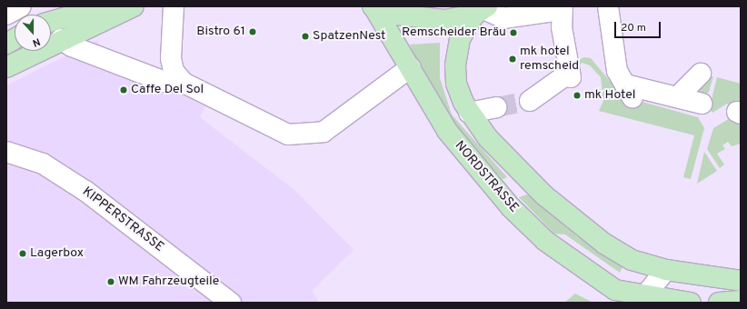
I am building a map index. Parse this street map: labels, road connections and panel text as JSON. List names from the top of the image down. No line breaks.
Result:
{"streets":{"main road":["NORDSTRASSE"],"street":["KIPPERSTRASSE"]},"places":["Bistro 61","Remscheider Bräu","SpatzenNest","mk hotel remscheid","Caffe Del Sol","mk Hotel","Lagerbox","WM Fahrzeugteile"],"scale_bar":"20 m","north":"bottom"}
